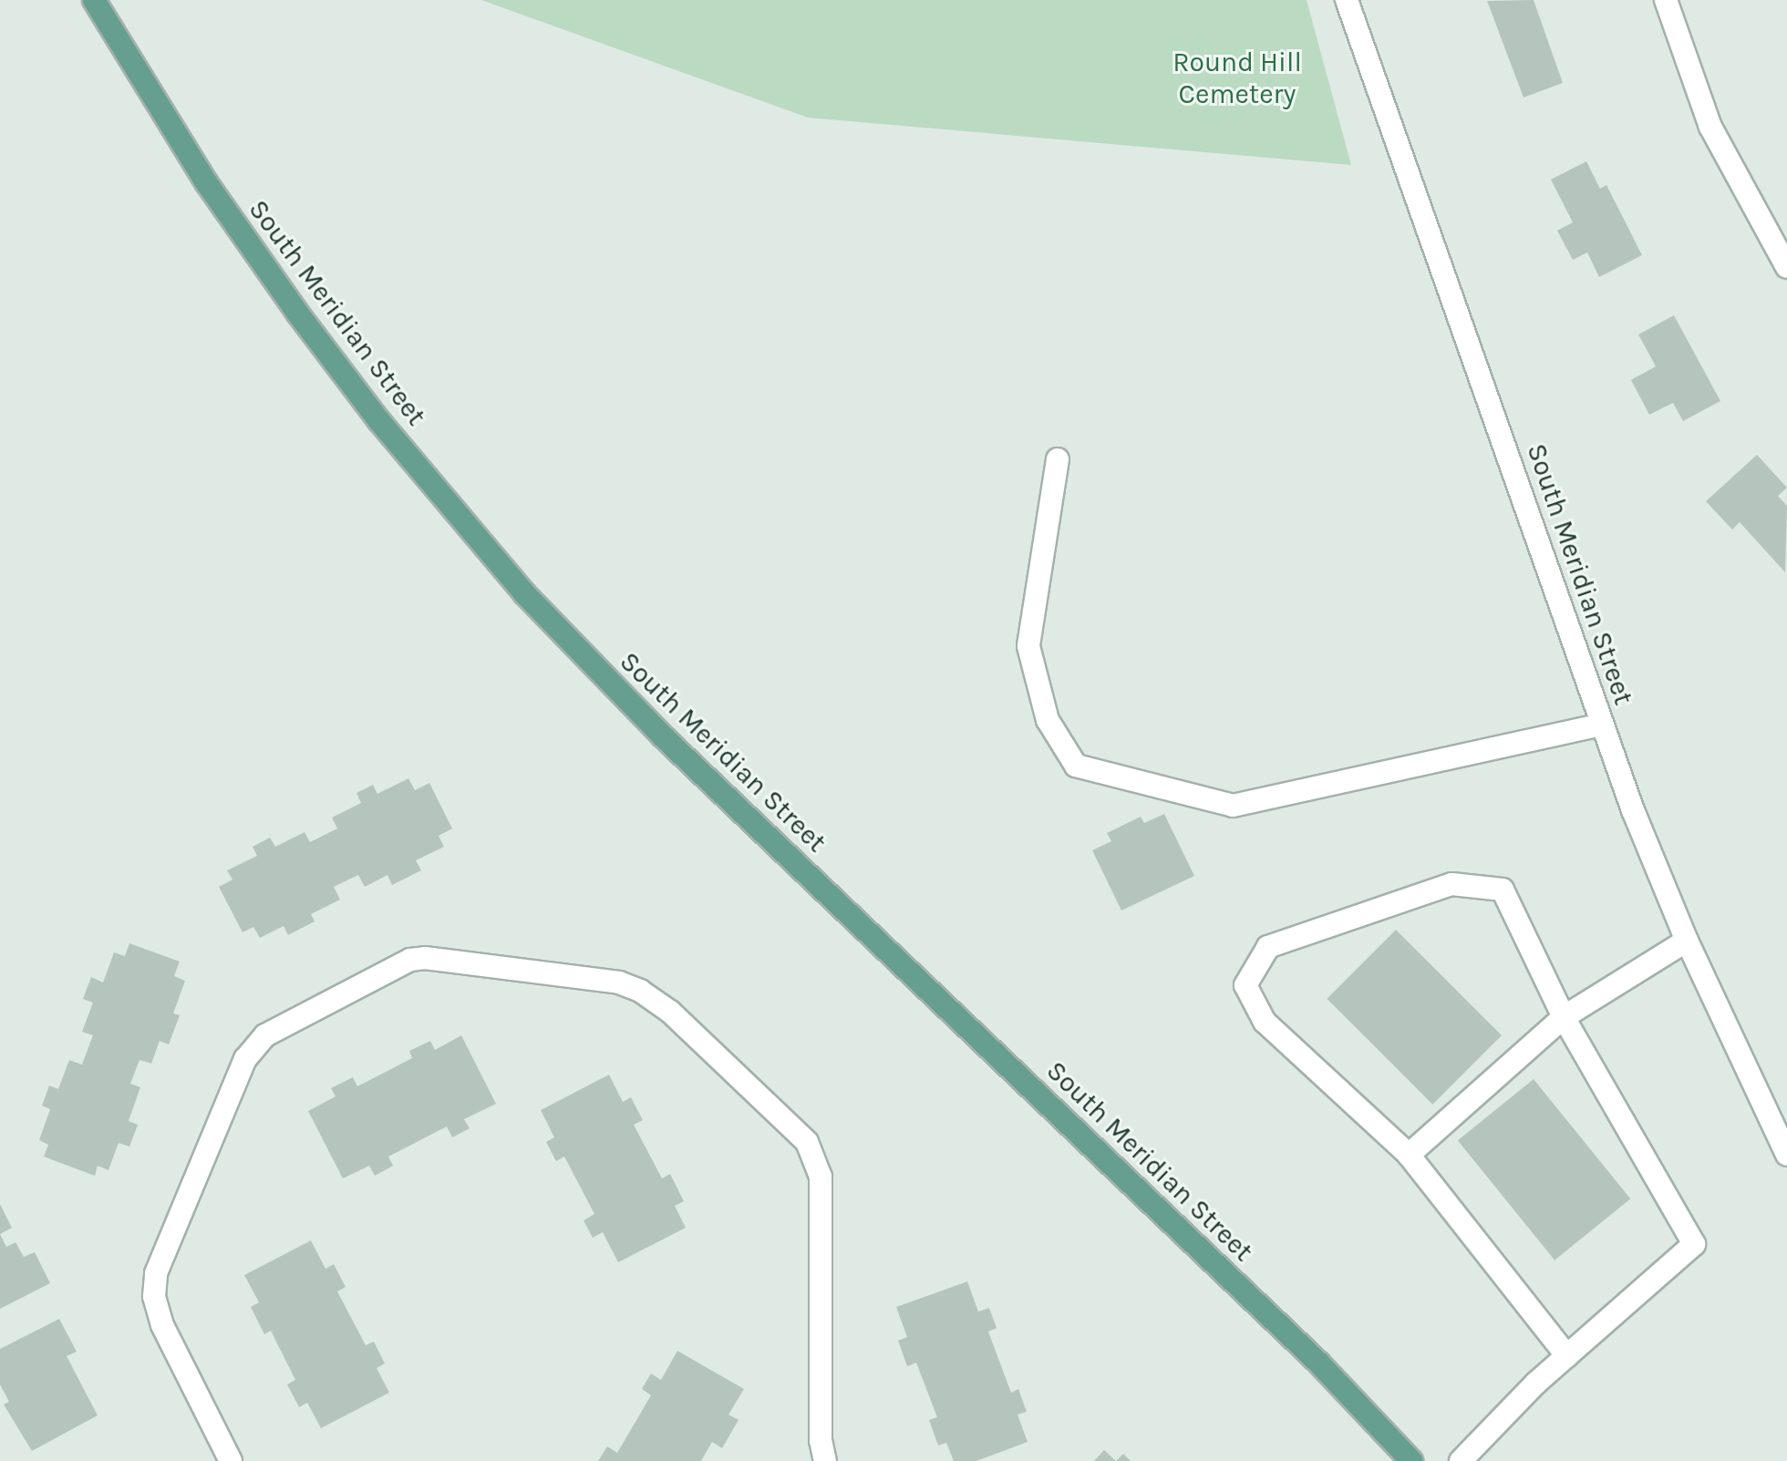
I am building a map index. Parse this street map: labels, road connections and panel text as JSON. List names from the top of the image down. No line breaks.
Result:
{"streets":{"main road":["South Meridian Street"]},"parks":["Round Hill Cemetery"]}
